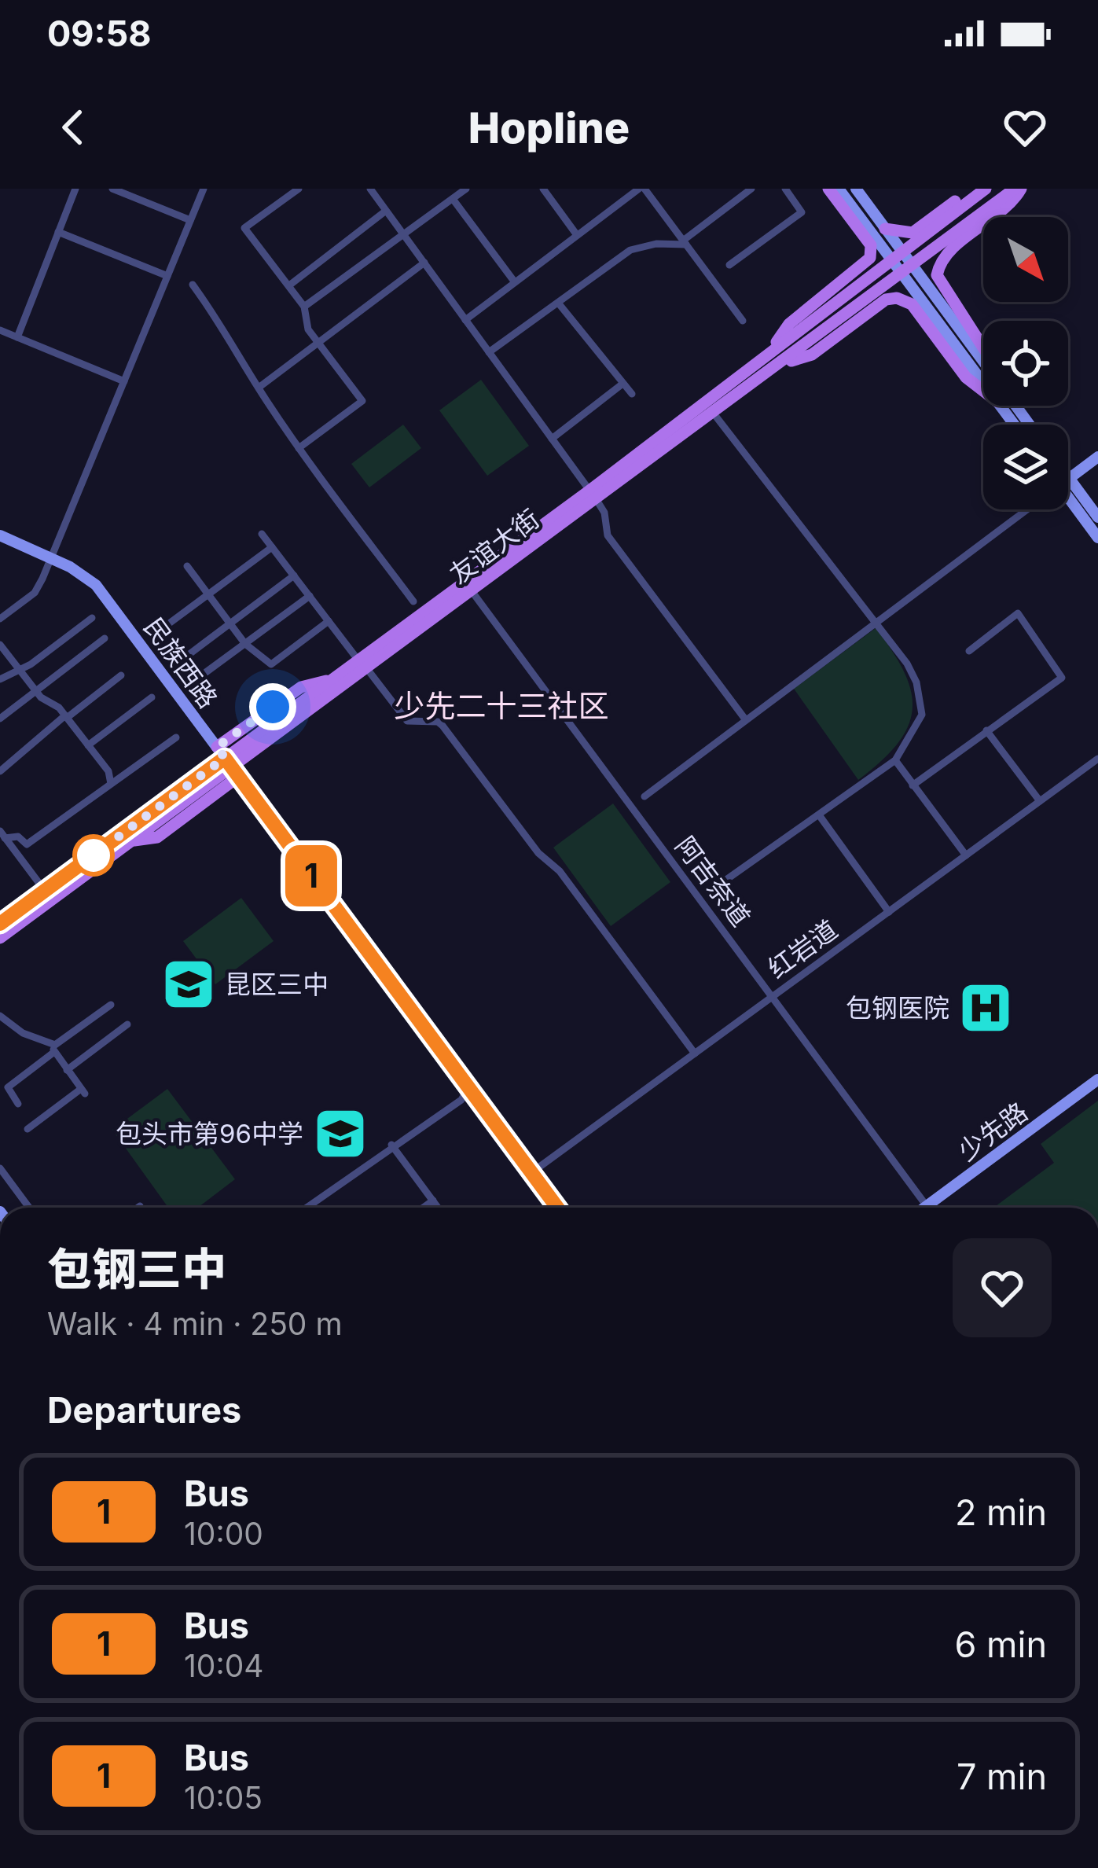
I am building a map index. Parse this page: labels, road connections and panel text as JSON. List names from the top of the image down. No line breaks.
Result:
{"streets":{"main road":["友谊大街","民族西路","少先路"],"street":["阿吉奈道","红岩道"]},"crossings":[["友谊大街","民族西路"],["友谊大街","阿吉奈道"],["民族西路","红岩道"],["阿吉奈道","红岩道"],["阿吉奈道","少先路"]],"districts":["少先二十三社区"],"places":{"school or university":["昆区三中","包头市第96中学"],"hospital":["包钢医院"]},"lines":["bus line 1"],"north":"bottom right","page":{"status":"09:58","header":"Hopline","on_map":"1","heading":[["包钢三中","Walk · 4 min · 250 m"],"Departures"],"list":[{"mark":"1","name":"Bus","note":"10:00","value":"2 min"},{"mark":"1","name":"Bus","note":"10:04","value":"6 min"},{"mark":"1","name":"Bus","note":"10:05","value":"7 min"}]}}
